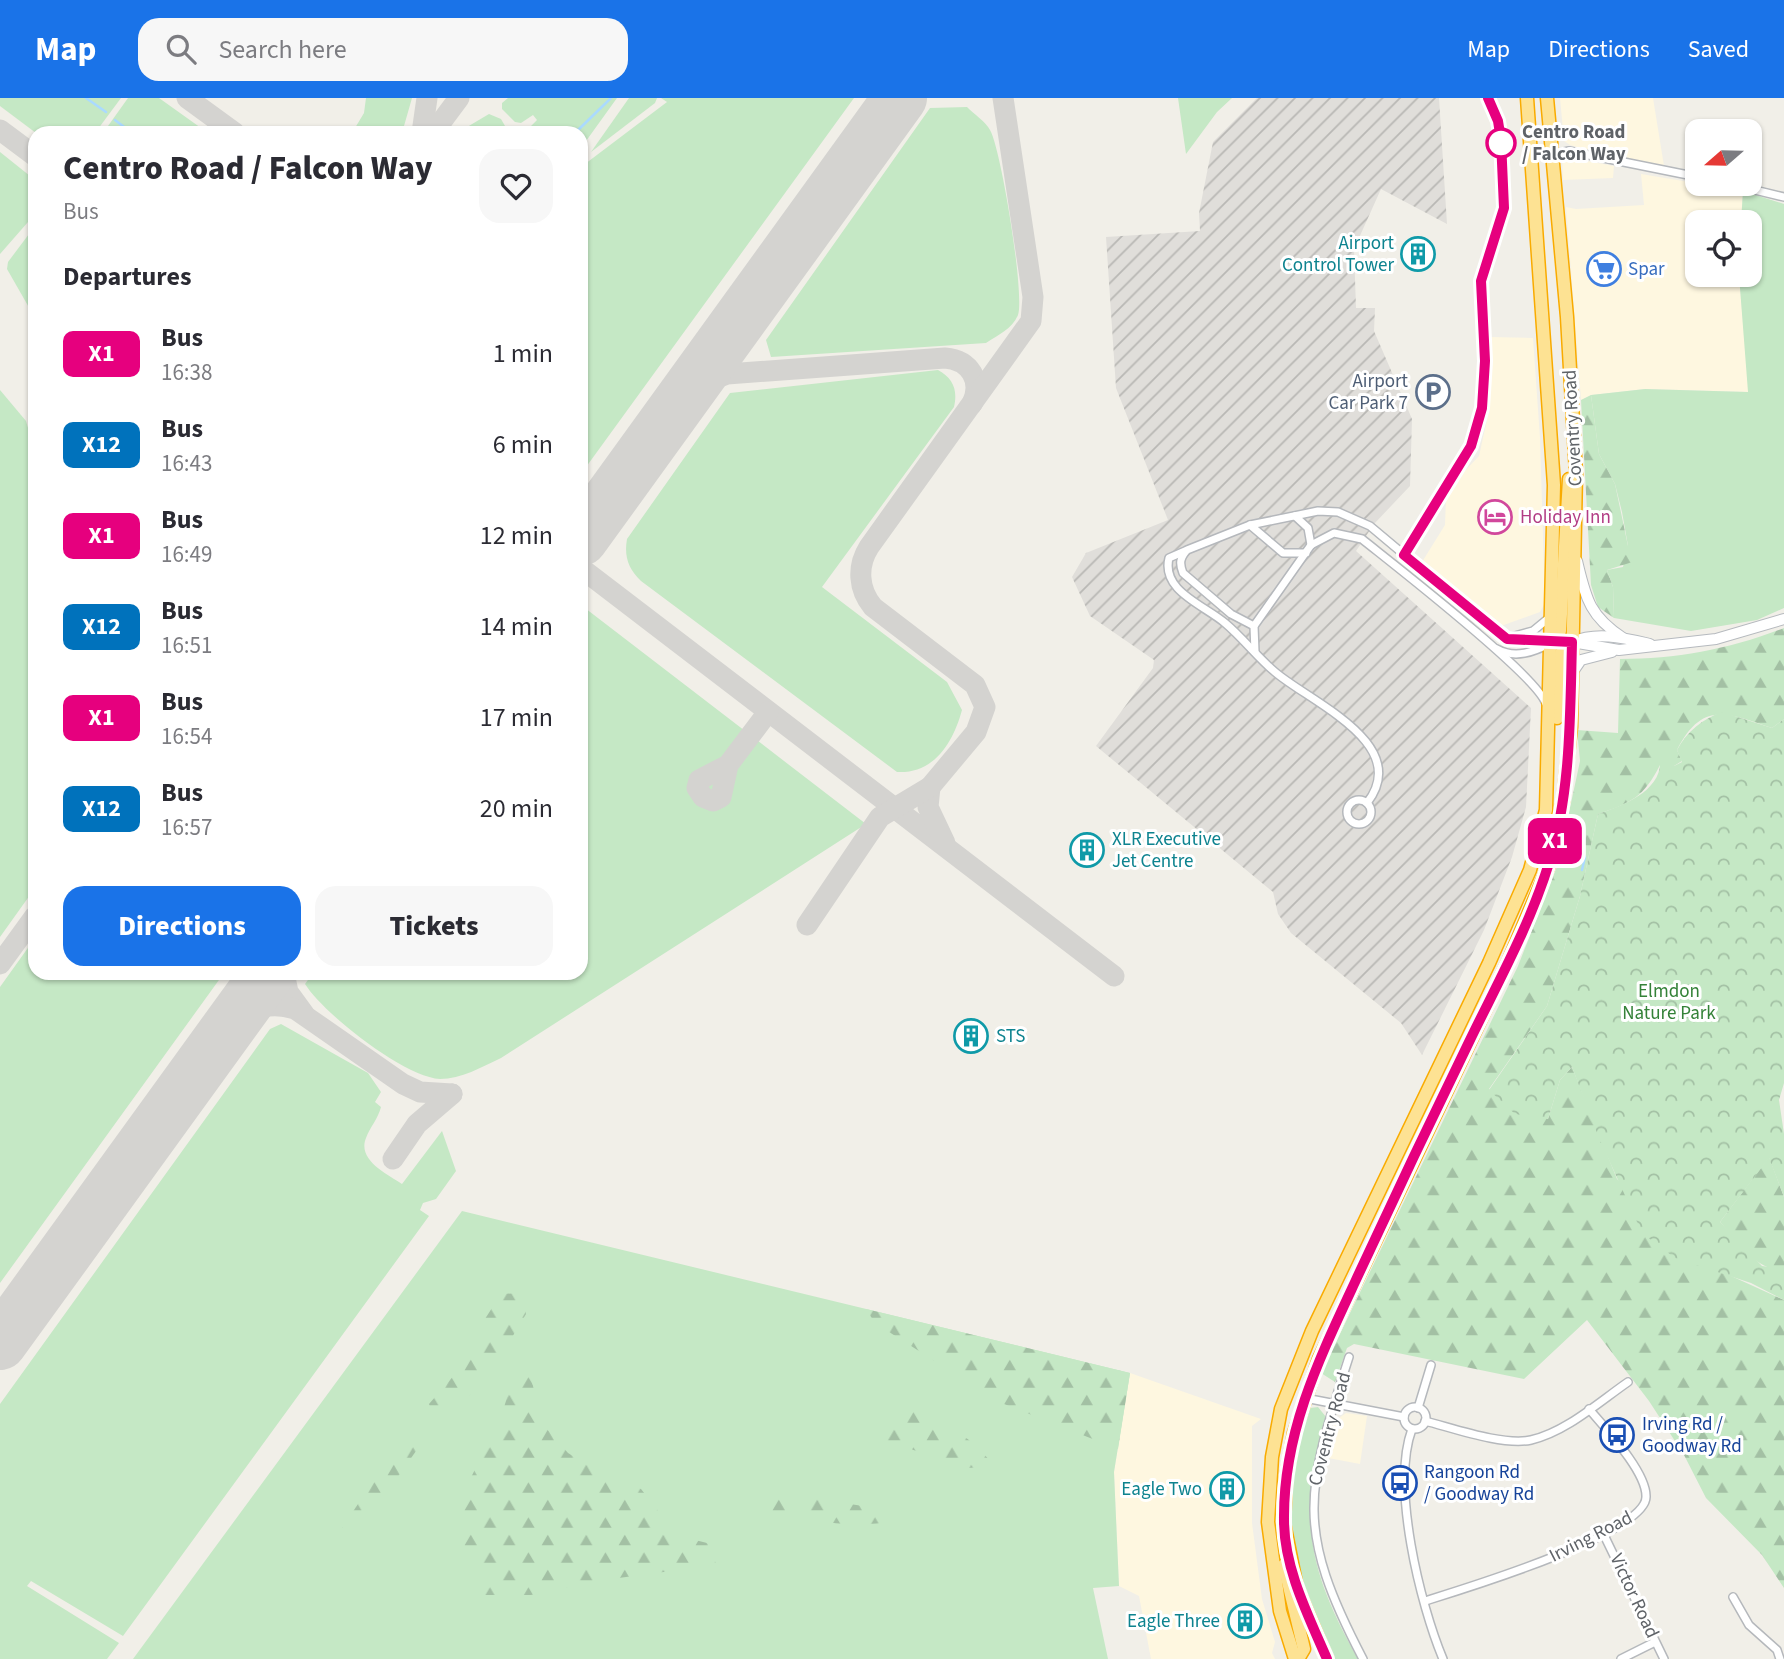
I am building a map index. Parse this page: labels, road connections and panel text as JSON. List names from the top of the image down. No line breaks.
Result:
{"streets":{"highway":["Coventry Road"],"street":["Irving Road","Victor Road"]},"crossings":[["Irving Road","Victor Road"]],"parks":["Elmdon Nature Park"],"places":{"other":["Centro Road / Falcon Way"],"building":["Airport Control Tower","XLR Executive Jet Centre","STS","Eagle Two","Eagle Three"],"supermarket":["Spar"],"parking":["Airport Car Park 7"],"hotel":["Holiday Inn"],"bus stop":["Irving Rd / Goodway Rd","Rangoon Rd / Goodway Rd"]},"lines":["bus line X1"],"north":"left","page":{"header":"Map","search":"Search here","nav":["Map","Directions","Saved"],"on_map":"X1","heading":[["Centro Road / Falcon Way","Bus"],"Departures"],"list":[{"mark":"X1","name":"Bus","note":"16:38","value":"1 min"},{"mark":"X12","name":"Bus","note":"16:43","value":"6 min"},{"mark":"X1","name":"Bus","note":"16:49","value":"12 min"},{"mark":"X12","name":"Bus","note":"16:51","value":"14 min"},{"mark":"X1","name":"Bus","note":"16:54","value":"17 min"},{"mark":"X12","name":"Bus","note":"16:57","value":"20 min"}],"buttons":["Directions","Tickets"]}}
